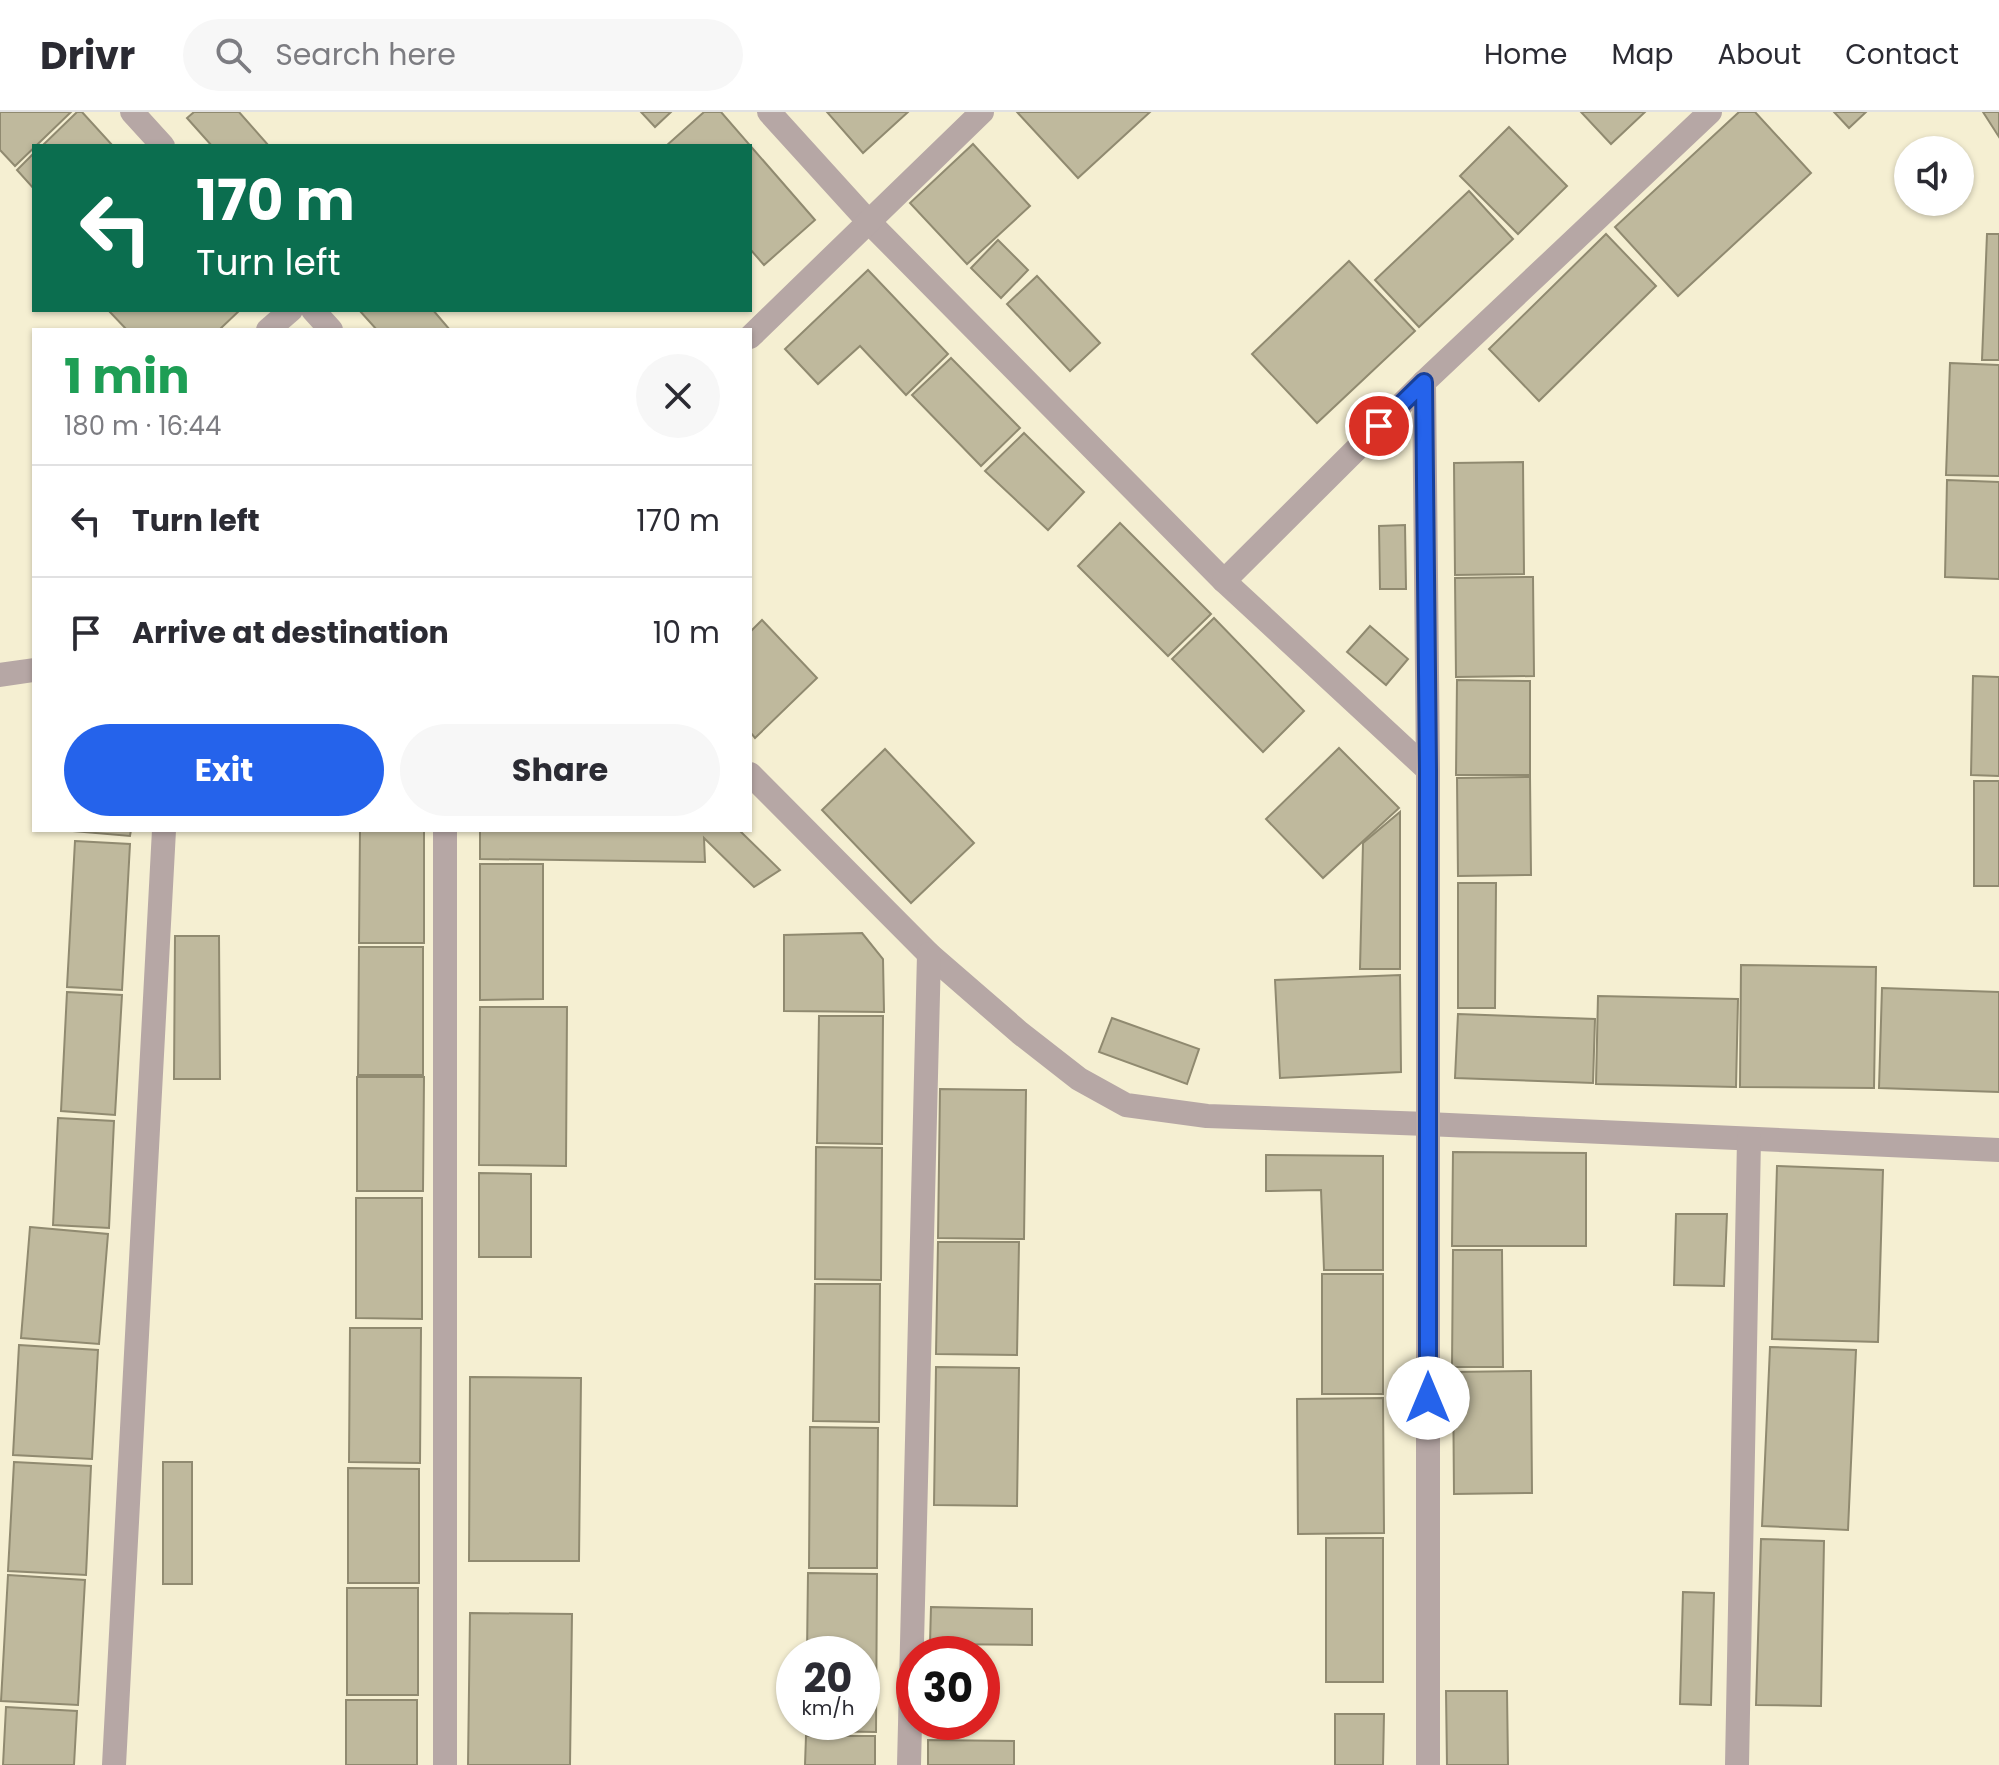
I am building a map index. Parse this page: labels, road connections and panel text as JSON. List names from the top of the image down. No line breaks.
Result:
{"page":{"header":"Drivr","search":"Search here","nav":["Home","Map","About","Contact"],"turn":["170 m","Turn left"],"heading":["1 min","180 m · 16:44"],"list":[{"name":"Turn left","value":"170 m"},{"name":"Arrive at destination","value":"10 m"}],"buttons":["Exit","Share"],"speed":"20 km/h","limit":"30"}}
